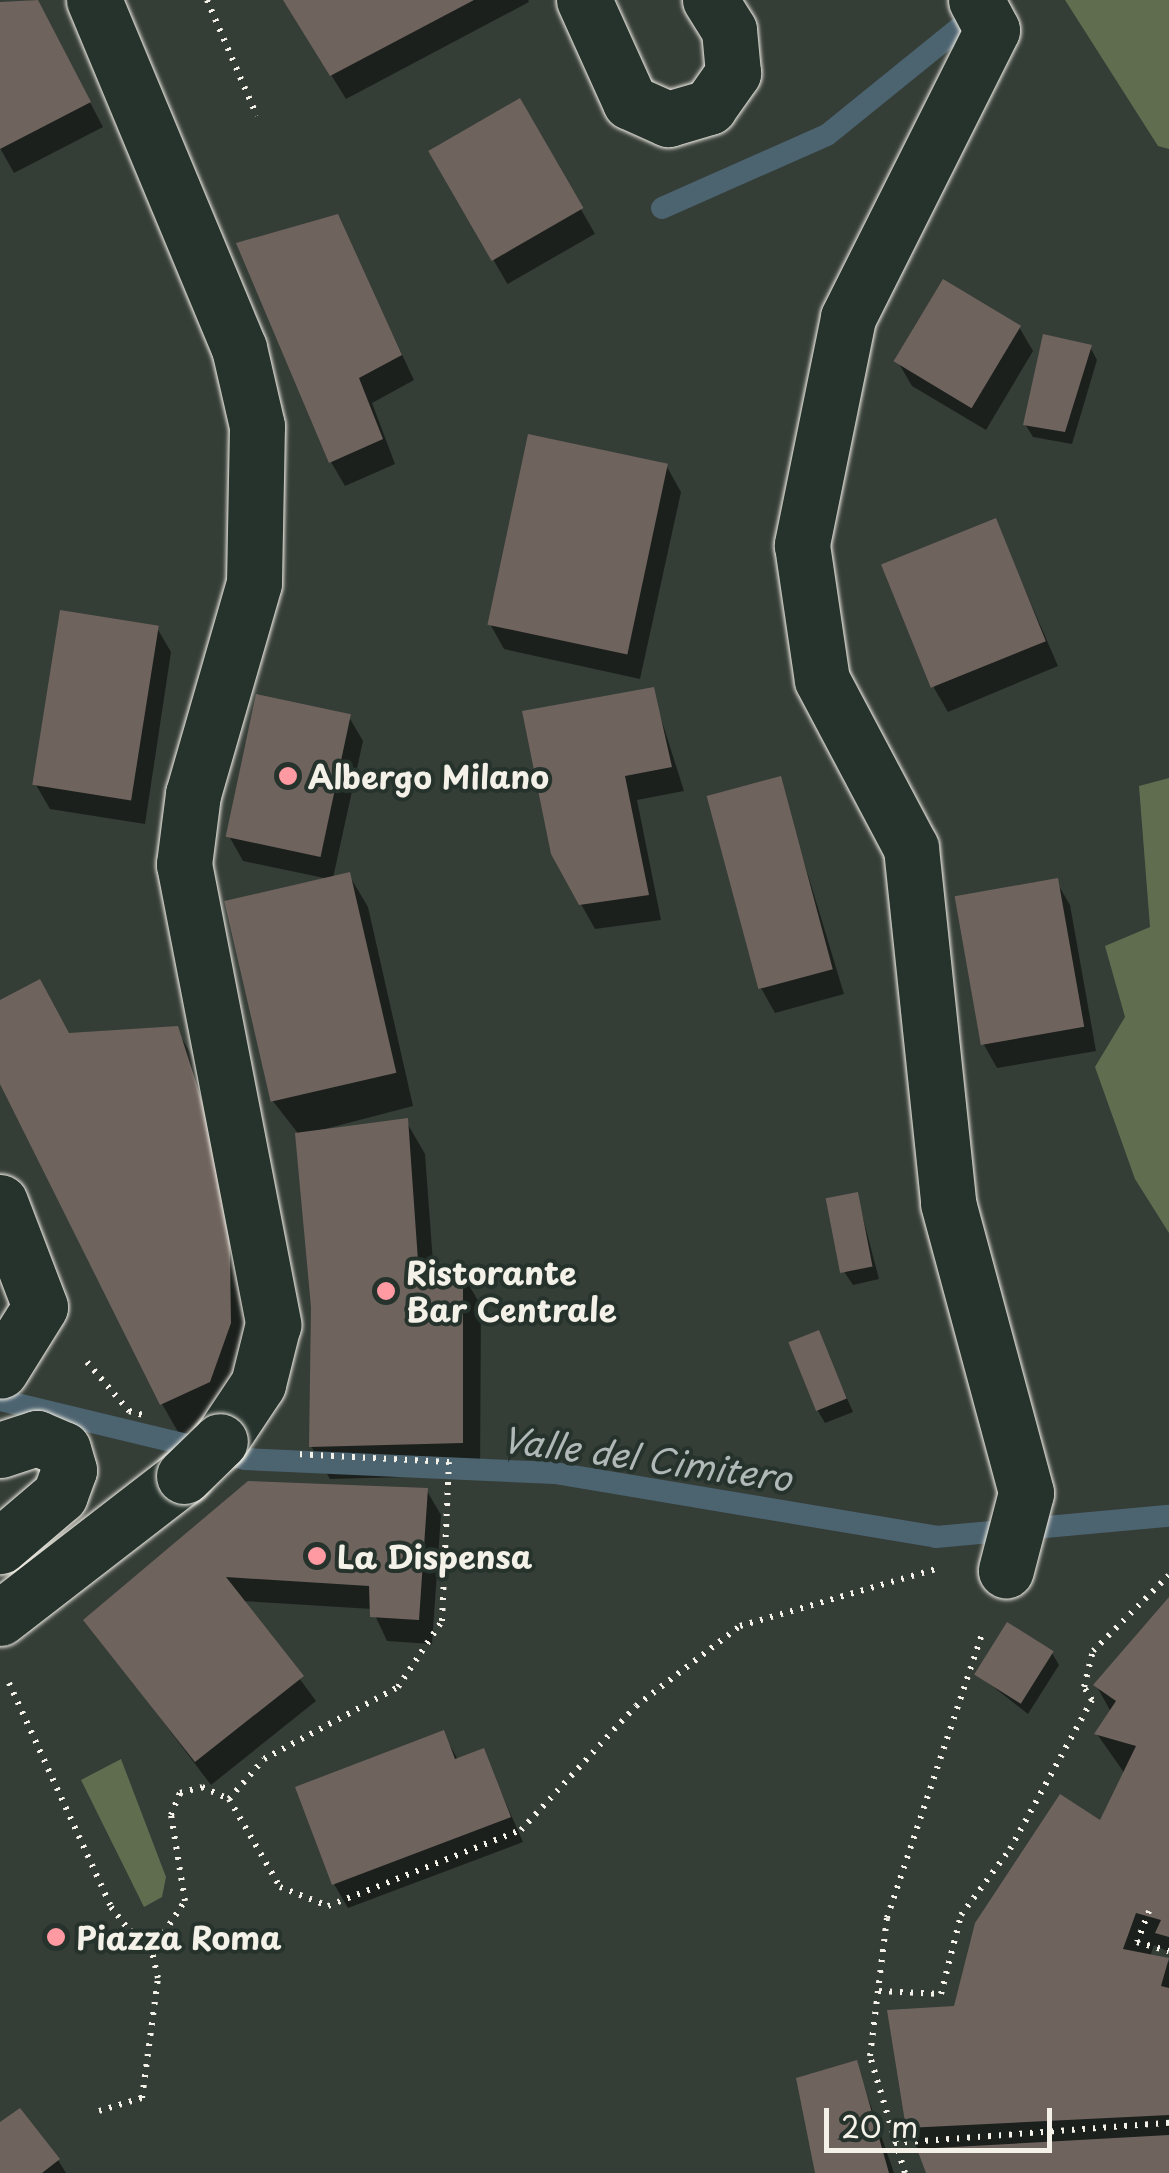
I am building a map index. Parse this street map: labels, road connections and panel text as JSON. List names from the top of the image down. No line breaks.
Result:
{"water":["Valle del Cimitero"],"places":["Albergo Milano","Ristorante Bar Centrale","La Dispensa","Piazza Roma"],"scale_bar":"20 m"}
